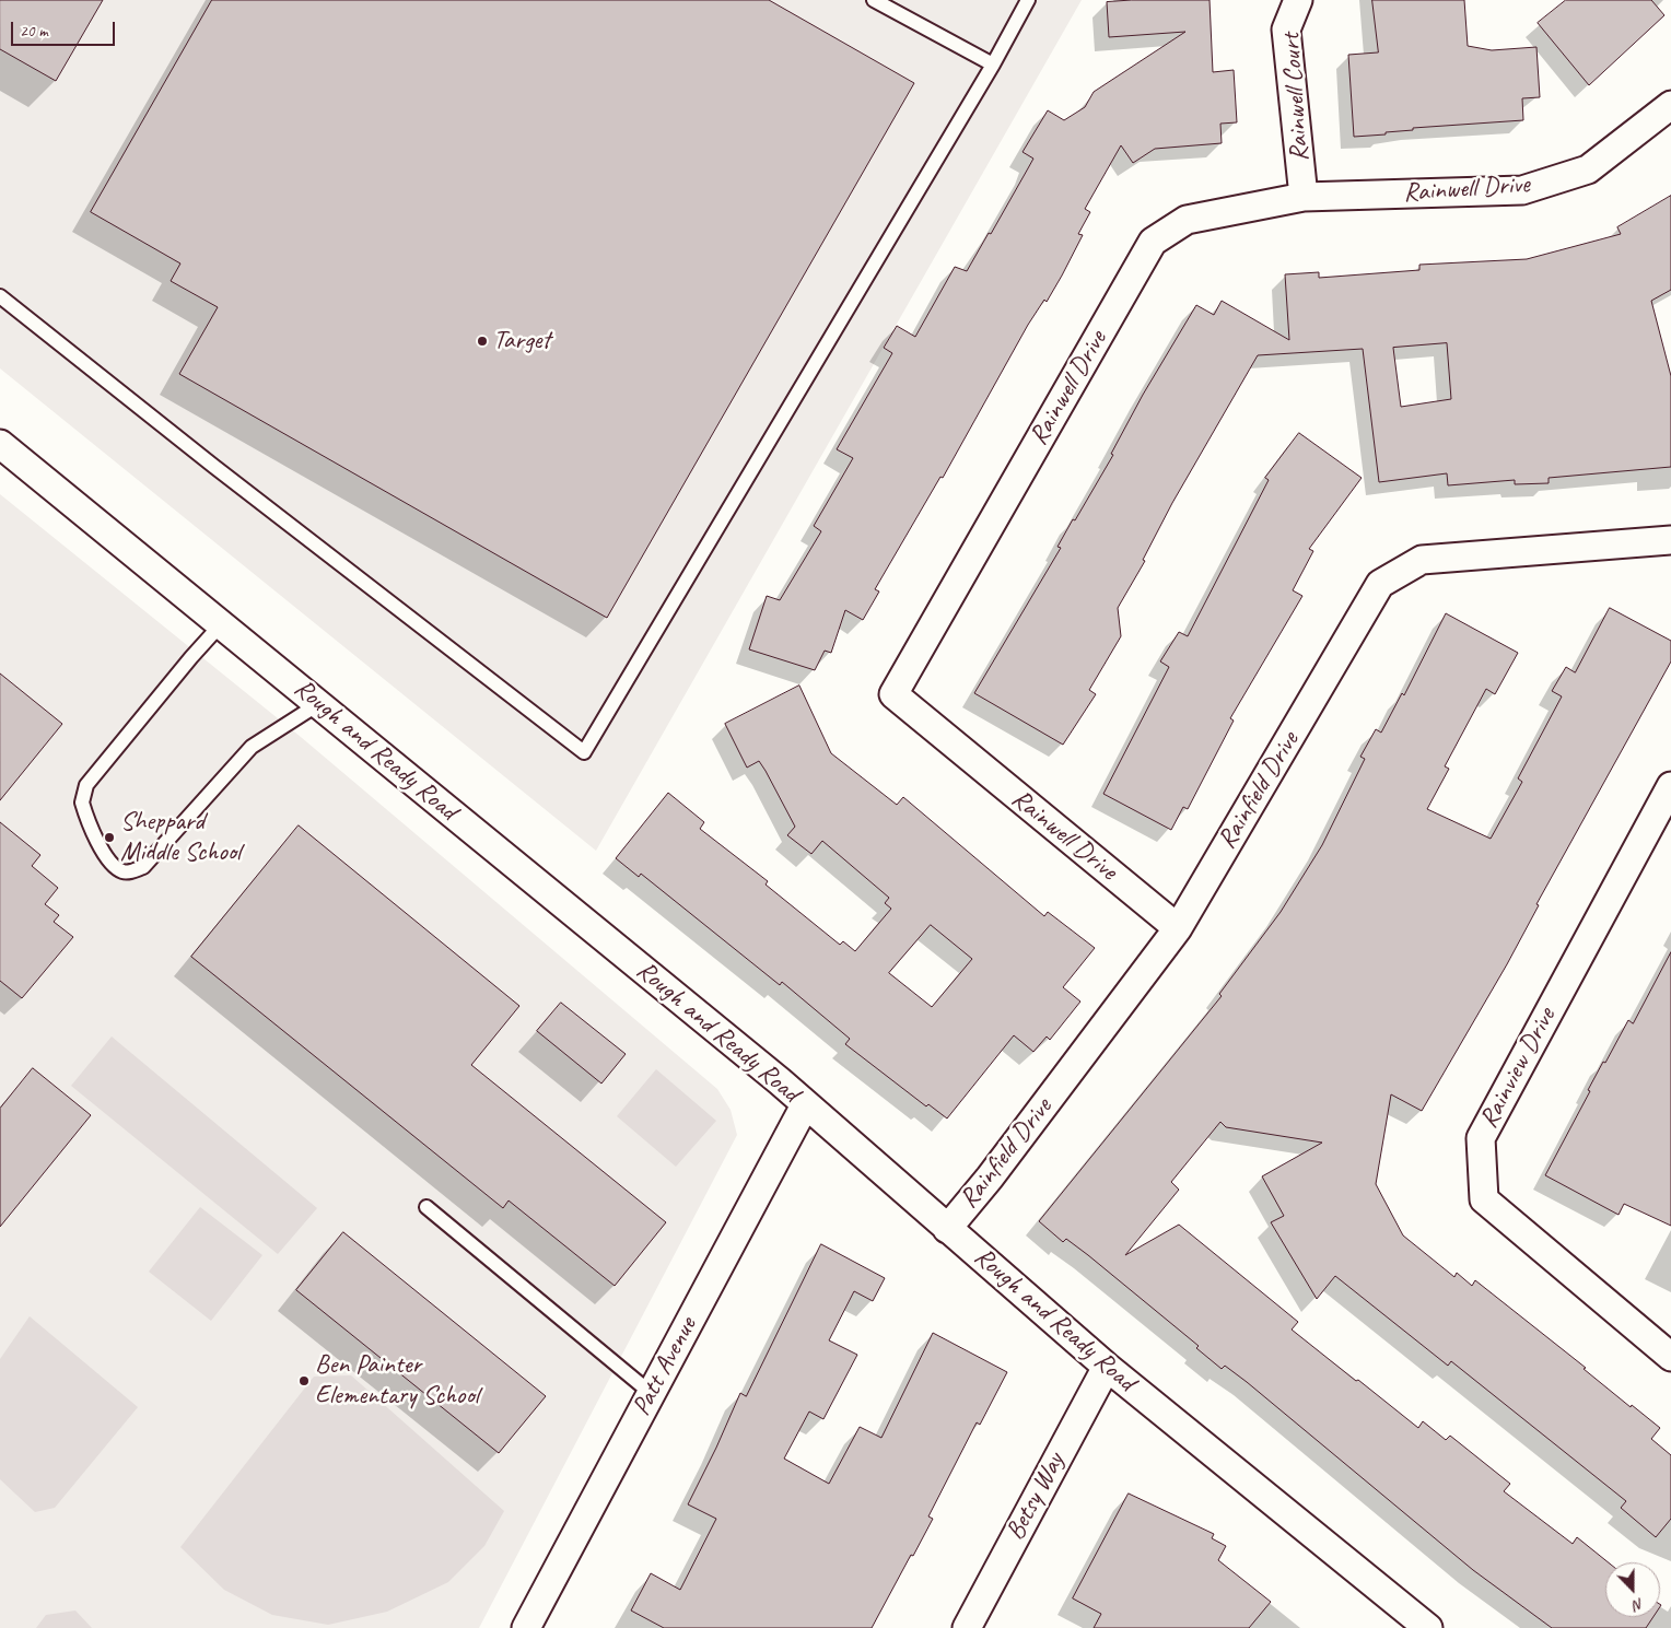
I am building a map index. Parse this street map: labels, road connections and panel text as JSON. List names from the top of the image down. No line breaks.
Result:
{"streets":{"street":["Rainwell Court","Rainwell Drive","Rough and Ready Road","Rainfield Drive","Rainview Drive","Patt Avenue","Betsy Way"]},"crossings":[["Rainwell Court","Rainwell Drive"],["Rainwell Drive","Rainfield Drive"],["Rough and Ready Road","Rainfield Drive"],["Rough and Ready Road","Patt Avenue"],["Rough and Ready Road","Betsy Way"]],"places":["Target","Sheppard Middle School","Ben Painter Elementary School"],"scale_bar":"20 m","north":"bottom"}
